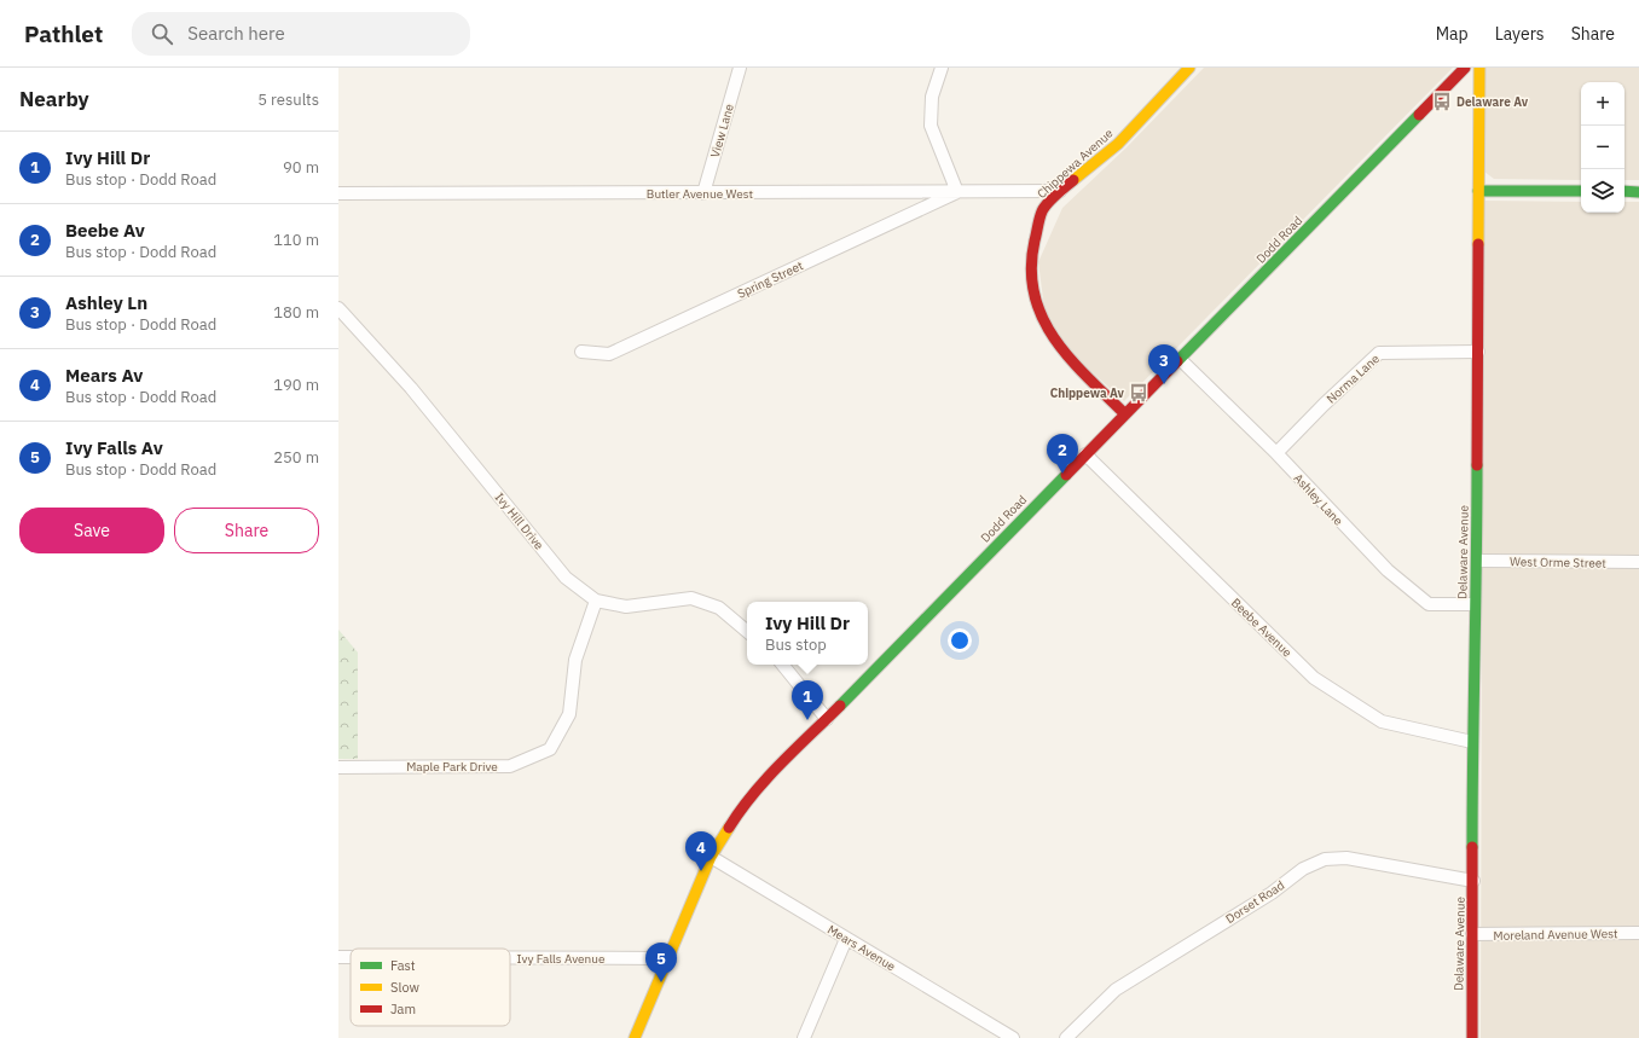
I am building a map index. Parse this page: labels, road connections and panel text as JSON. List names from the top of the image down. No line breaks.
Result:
{"streets":{"street":["View Lane","Chippewa Avenue","Butler Avenue West","Dodd Road","Spring Street","Norma Lane","Ashley Lane","Ivy Hill Drive","Delaware Avenue","West Orme Street","Beebe Avenue","Maple Park Drive","Dorset Road","Moreland Avenue West","Mears Avenue","Ivy Falls Avenue"]},"crossings":[["View Lane","Butler Avenue West"],["Chippewa Avenue","Butler Avenue West"],["Chippewa Avenue","Dodd Road"],["Butler Avenue West","Spring Street"],["Dodd Road","Ashley Lane"],["Dodd Road","Beebe Avenue"],["Dodd Road","Mears Avenue"],["Dodd Road","Ivy Falls Avenue"],["Norma Lane","Ashley Lane"],["Norma Lane","Delaware Avenue"],["Ashley Lane","Delaware Avenue"],["Ivy Hill Drive","Maple Park Drive"],["Delaware Avenue","West Orme Street"],["Delaware Avenue","Beebe Avenue"],["Delaware Avenue","Dorset Road"],["Delaware Avenue","Moreland Avenue West"]],"places":{"bus stop":["Delaware Av","Chippewa Av"]},"legend":["Fast","Slow","Jam"],"page":{"header":"Pathlet","search":"Search here","nav":["Map","Layers","Share"],"heading":["Nearby","5 results"],"map_buttons":["+","−"],"list":[{"mark":"1","name":"Ivy Hill Dr","note":"Bus stop · Dodd Road","value":"90 m"},{"mark":"2","name":"Beebe Av","note":"Bus stop · Dodd Road","value":"110 m"},{"mark":"3","name":"Ashley Ln","note":"Bus stop · Dodd Road","value":"180 m"},{"mark":"4","name":"Mears Av","note":"Bus stop · Dodd Road","value":"190 m"},{"mark":"5","name":"Ivy Falls Av","note":"Bus stop · Dodd Road","value":"250 m"}],"pins":["3","2","1","4","5"],"buttons":["Save","Share"],"popup":["Ivy Hill Dr","Bus stop"]}}
